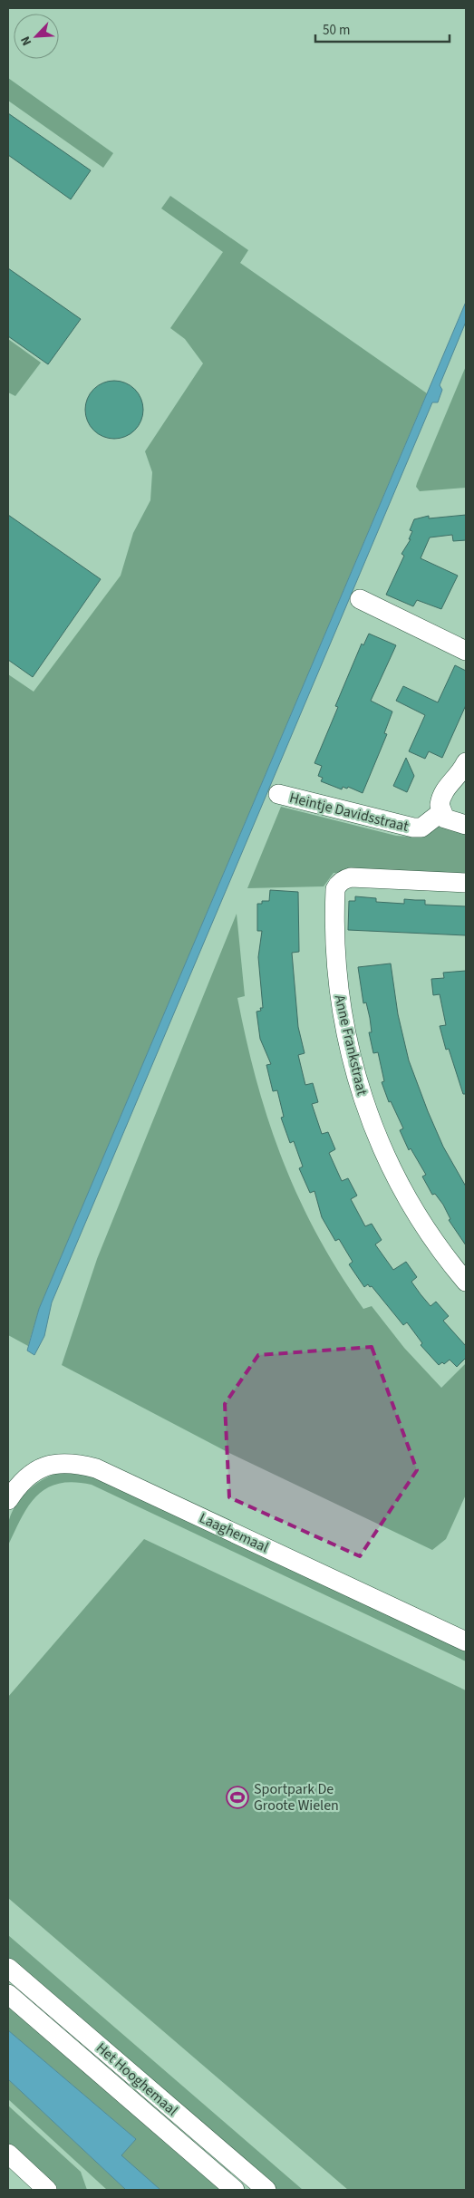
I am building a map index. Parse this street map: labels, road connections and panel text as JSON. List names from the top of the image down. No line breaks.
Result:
{"streets":{"street":["Heintje Davidsstraat","Anne Frankstraat","Laaghemaal","Het Hooghemaal"]},"places":{"sports":["Sportpark De Groote Wielen"]},"scale_bar":"50 m","north":"bottom left"}
